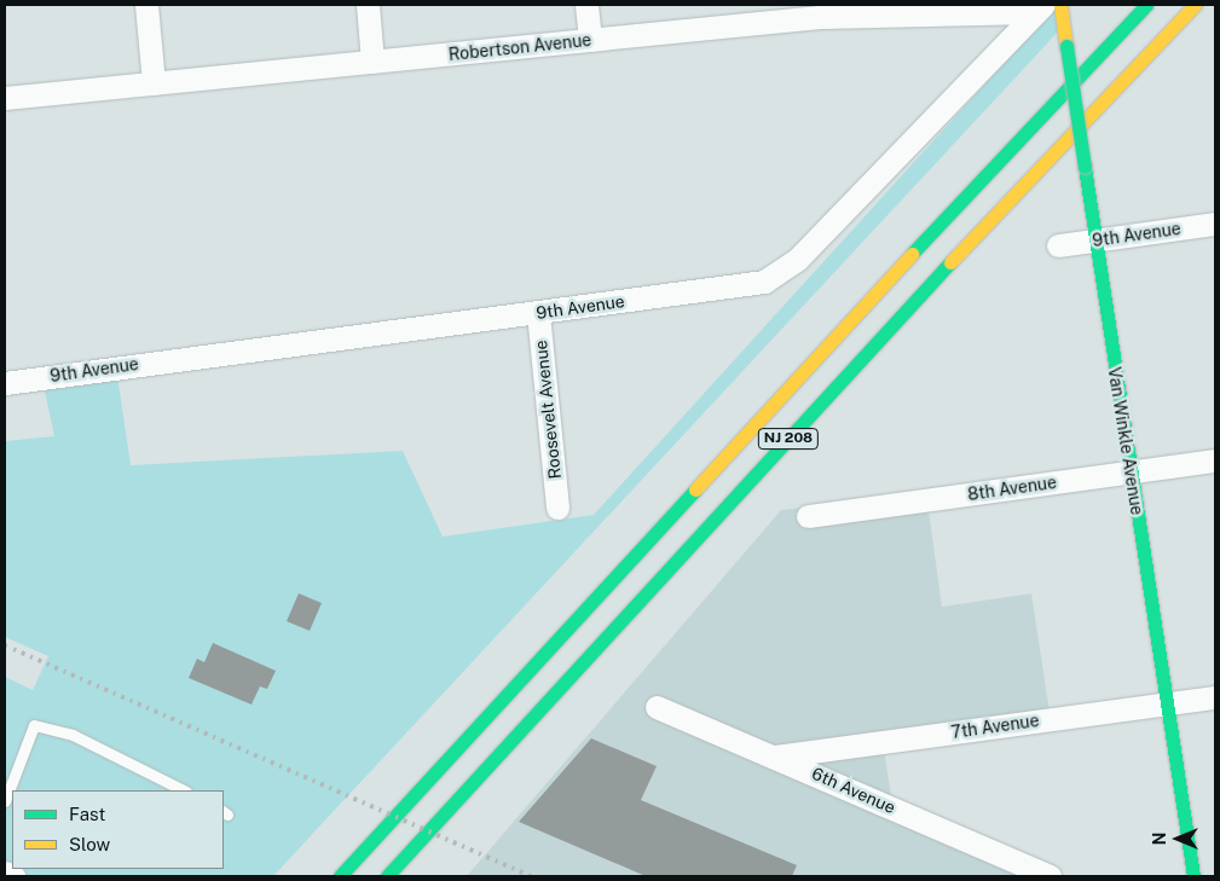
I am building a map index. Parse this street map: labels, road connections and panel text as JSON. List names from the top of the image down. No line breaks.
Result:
{"streets":{"main road":["NJ 208","Van Winkle Avenue"],"street":["Robertson Avenue","9th Avenue","Roosevelt Avenue","8th Avenue","7th Avenue","6th Avenue"]},"crossings":[["Robertson Avenue","9th Avenue"],["9th Avenue","Roosevelt Avenue"],["9th Avenue","Van Winkle Avenue"],["Van Winkle Avenue","8th Avenue"],["Van Winkle Avenue","7th Avenue"],["7th Avenue","6th Avenue"]],"legend":["Fast","Slow"],"north":"left"}
